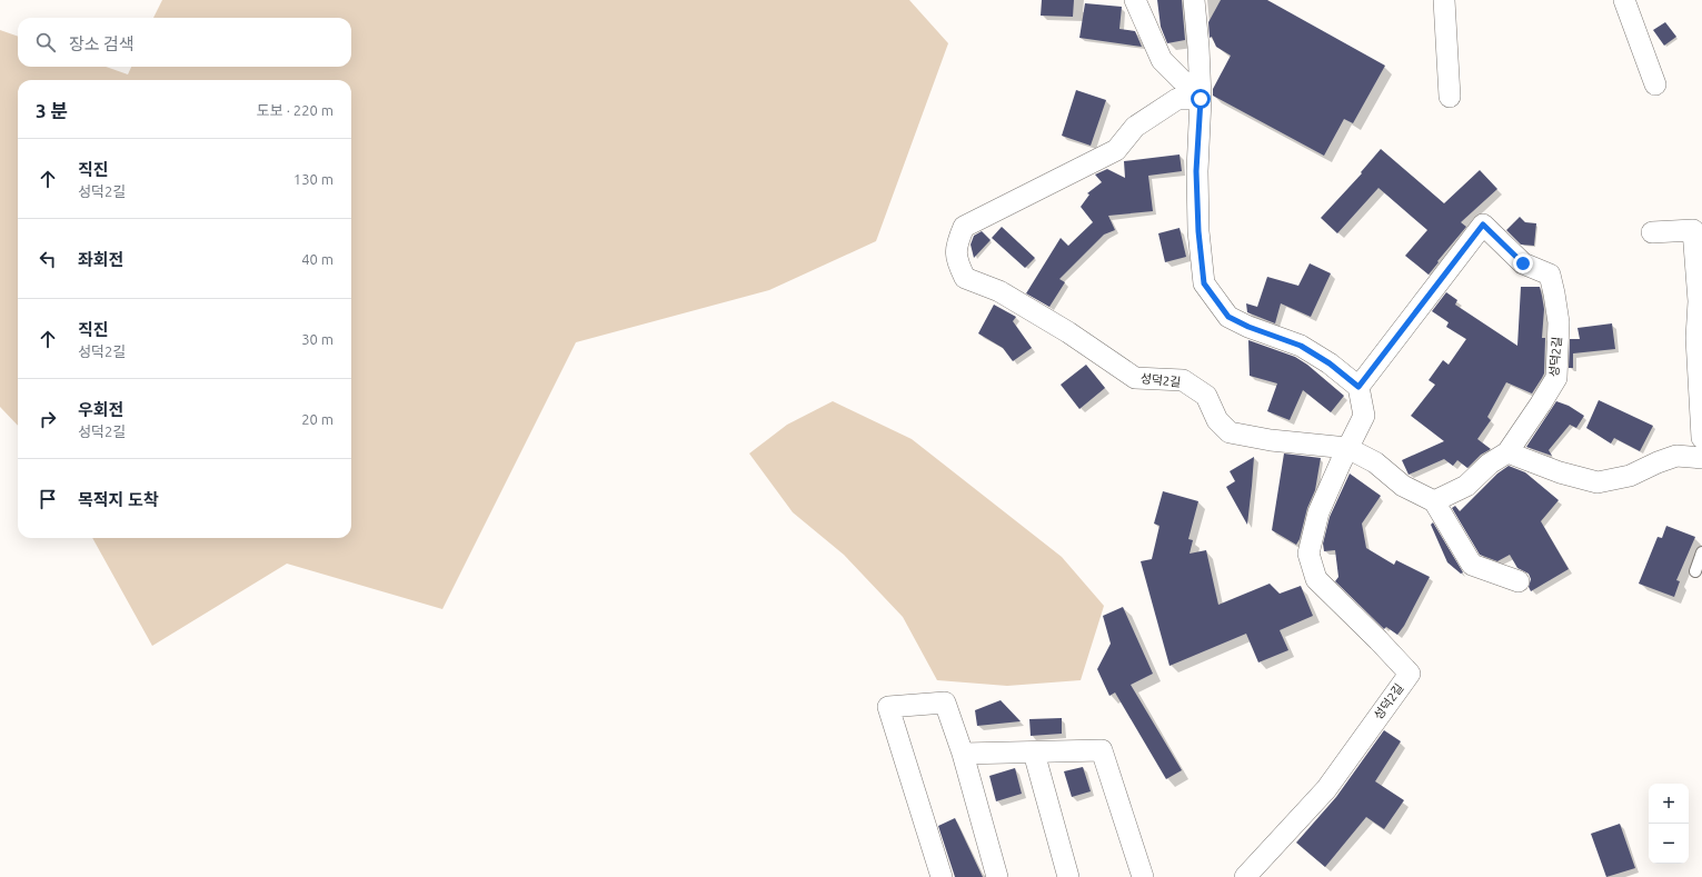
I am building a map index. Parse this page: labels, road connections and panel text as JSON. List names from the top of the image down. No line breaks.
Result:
{"streets":{"street":["성덕2길"]},"page":{"search":"장소 검색","heading":["3 분","도보 · 220 m"],"list":[["직진","성덕2길","130 m"],["좌회전","40 m"],["직진","성덕2길","30 m"],["우회전","성덕2길","20 m"],"목적지 도착"],"map_buttons":["+","−"]}}
